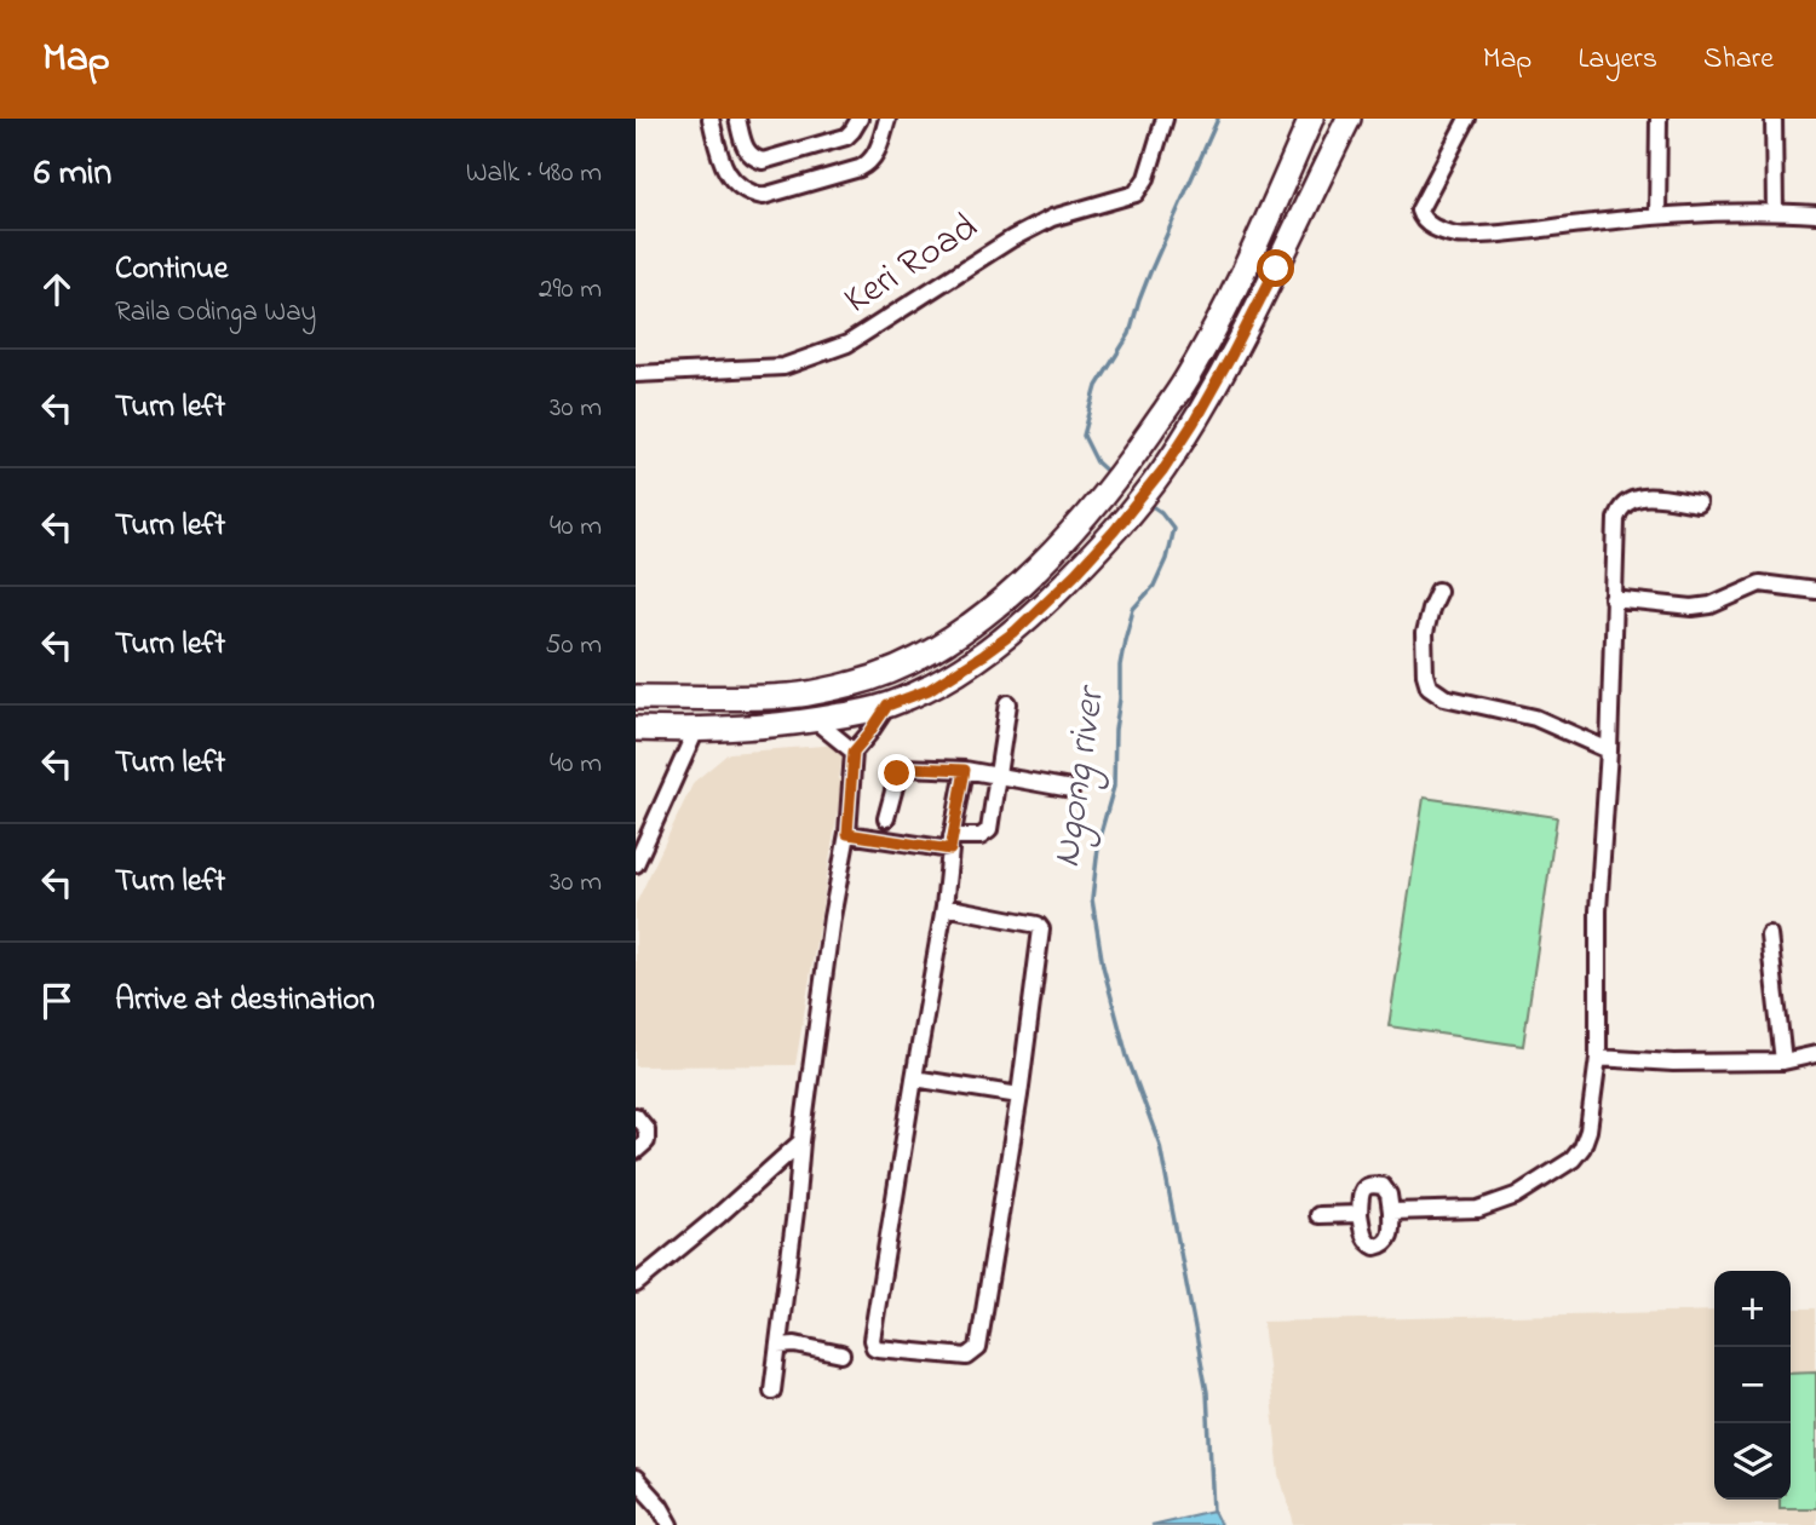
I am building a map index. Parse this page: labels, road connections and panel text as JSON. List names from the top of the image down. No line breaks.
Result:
{"streets":{"street":["Keri Road"]},"water":["Ngong river"],"page":{"header":"Map","nav":["Map","Layers","Share"],"heading":["6 min","Walk · 480 m"],"list":[["Continue","Raila Odinga Way","290 m"],["Turn left","30 m"],["Turn left","40 m"],["Turn left","50 m"],["Turn left","40 m"],["Turn left","30 m"],"Arrive at destination"],"map_buttons":["+","−"]}}
